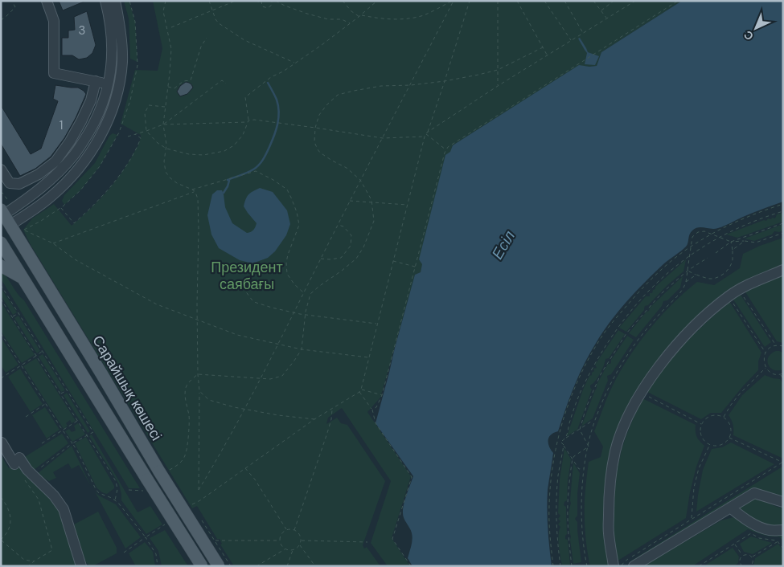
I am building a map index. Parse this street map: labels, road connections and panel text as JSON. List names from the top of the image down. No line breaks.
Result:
{"streets":{"main road":["Сарайшық көшесі"]},"water":["Есіл"],"parks":["Президент саябағы"],"house_numbers":["3","1"],"north":"bottom left"}
